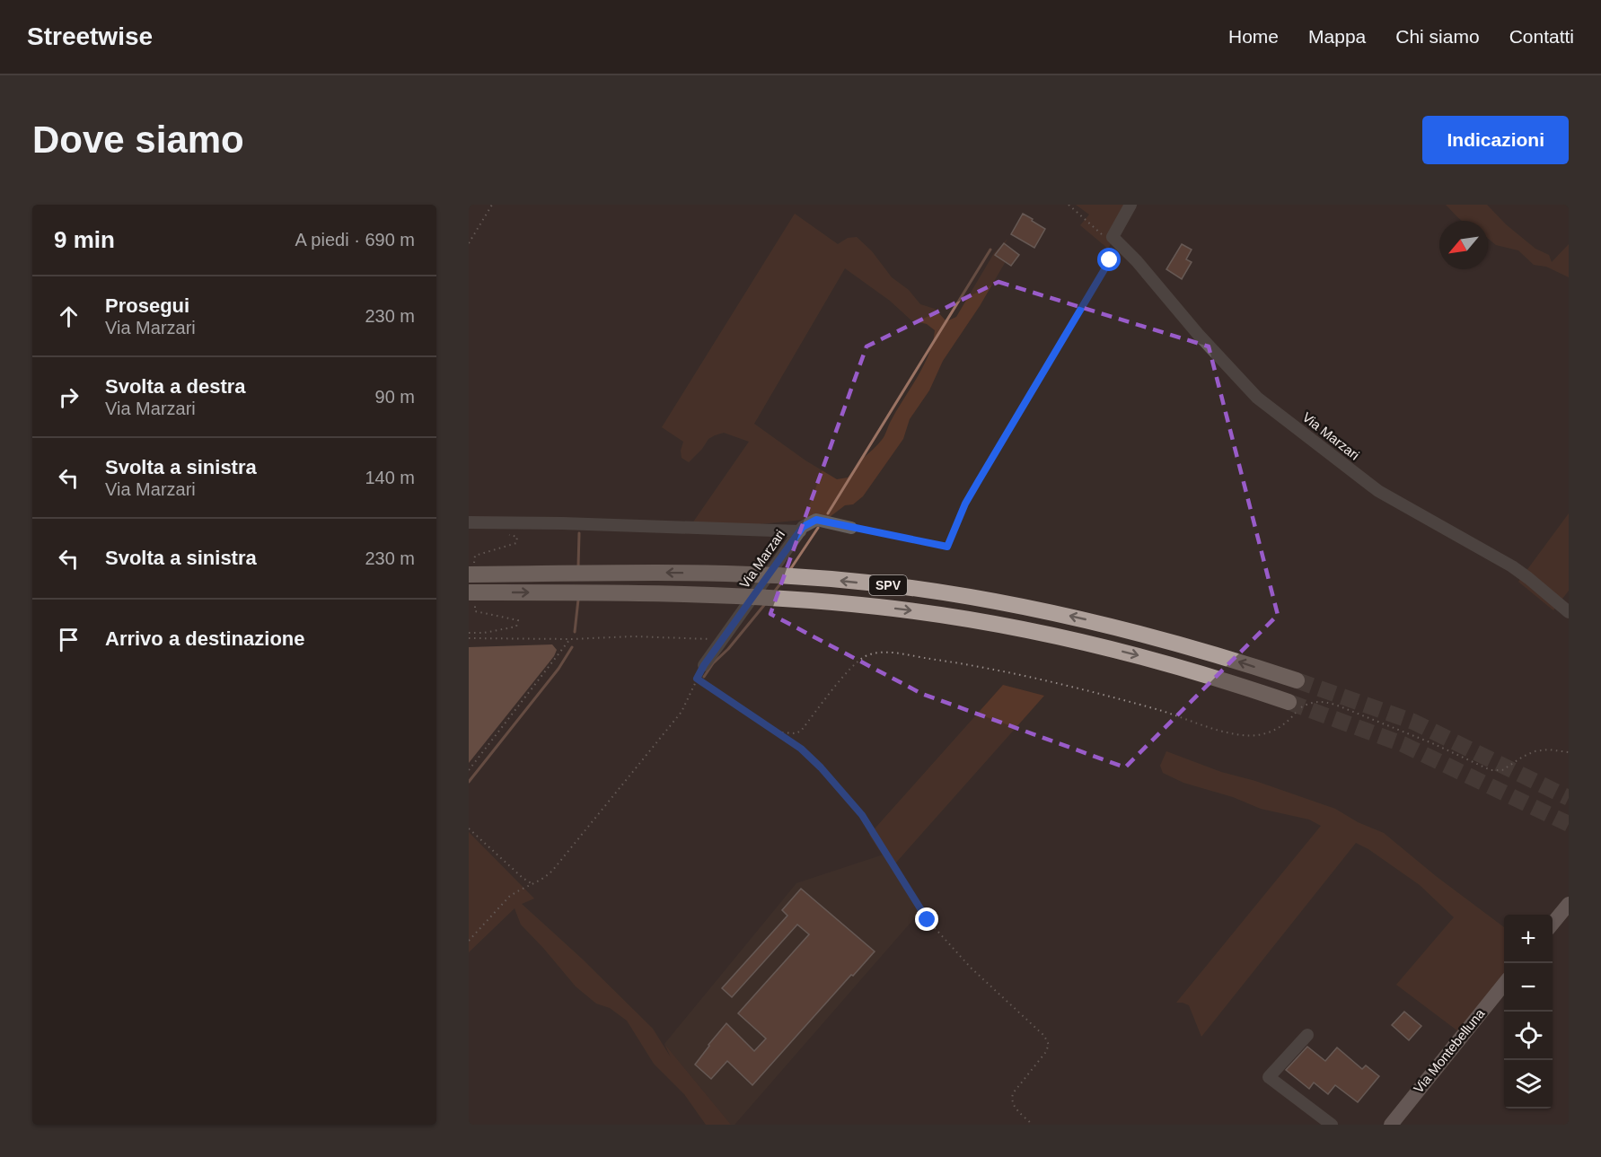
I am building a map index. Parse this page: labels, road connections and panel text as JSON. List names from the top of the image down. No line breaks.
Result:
{"streets":{"highway":["SPV"],"main road":["Via Montebelluna"],"street":["Via Marzari"]},"north":"bottom left","page":{"header":"Streetwise","nav":["Home","Mappa","Chi siamo","Contatti"],"buttons":"Indicazioni","title":"Dove siamo","heading":["9 min","A piedi · 690 m"],"list":[["Prosegui","Via Marzari","230 m"],["Svolta a destra","Via Marzari","90 m"],["Svolta a sinistra","Via Marzari","140 m"],["Svolta a sinistra","230 m"],"Arrivo a destinazione"],"map_buttons":["+","−"]}}
